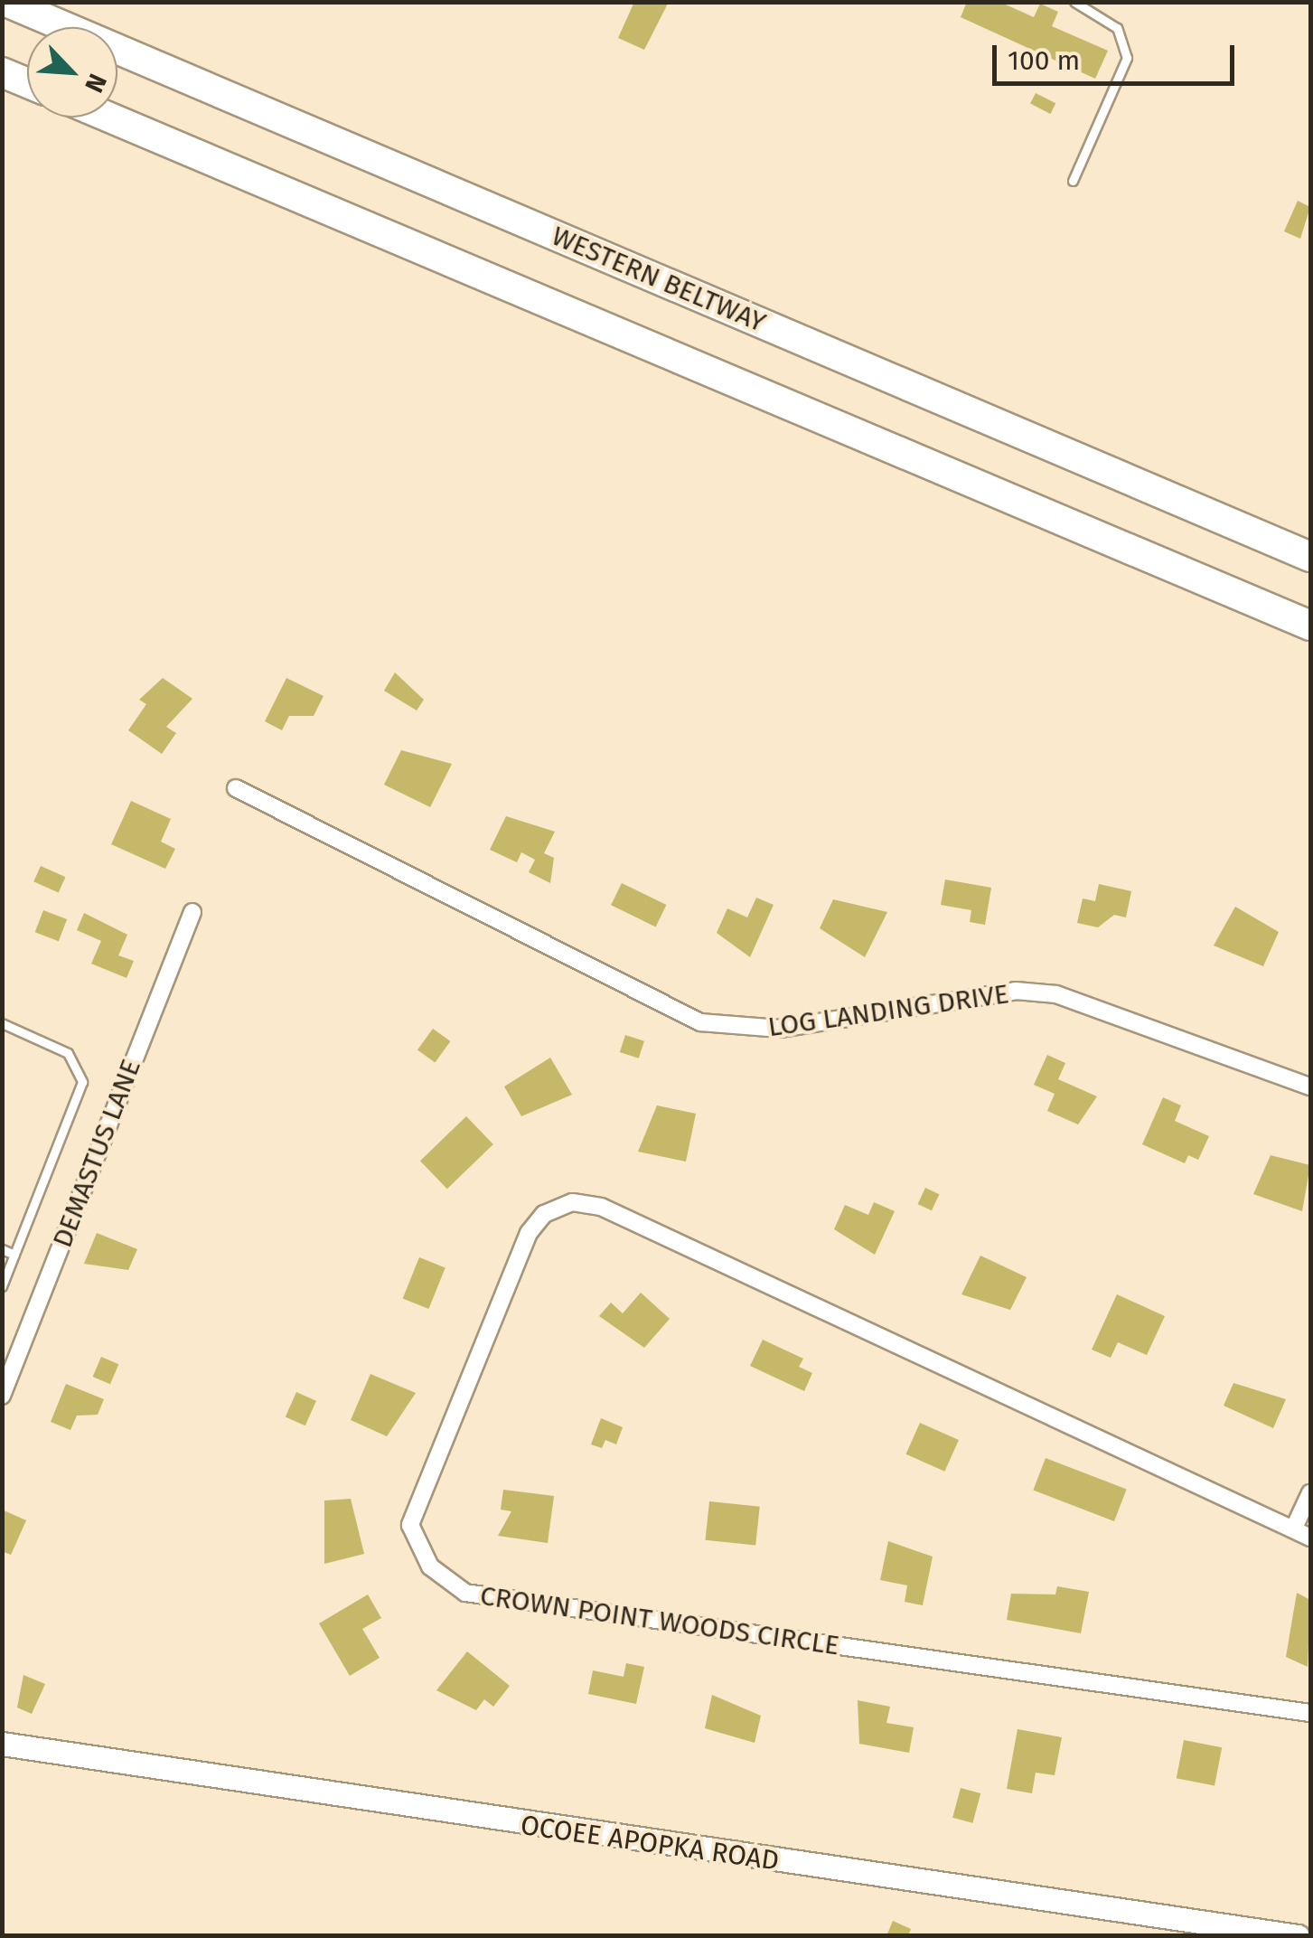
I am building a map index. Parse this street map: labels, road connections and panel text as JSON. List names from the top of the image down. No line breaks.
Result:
{"streets":{"highway":["WESTERN BELTWAY"],"main road":["OCOEE APOPKA ROAD"],"street":["LOG LANDING DRIVE","DEMASTUS LANE","CROWN POINT WOODS CIRCLE"]},"scale_bar":"100 m","north":"bottom right"}
